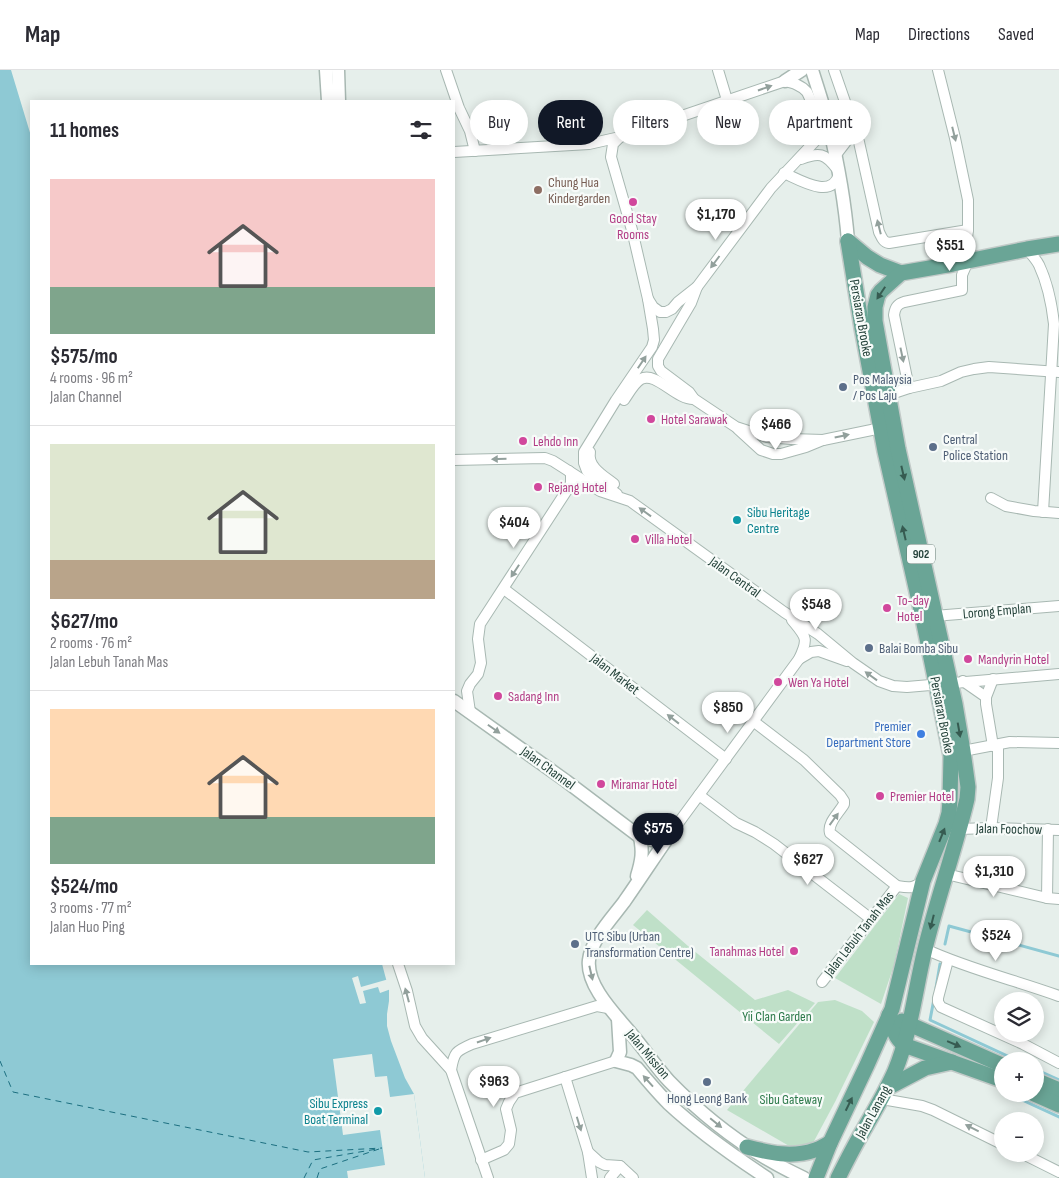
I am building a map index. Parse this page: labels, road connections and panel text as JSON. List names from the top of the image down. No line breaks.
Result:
{"streets":{"main road":["Persiaran Brooke","902","Jalan Lanang"],"street":["Jalan Central","Lorong Emplan","Jalan Market","Jalan Channel","Jalan Foochow","Jalan Lebuh Tanah Mas","Jalan Mission"]},"crossings":[["Persiaran Brooke","Jalan Central"],["Persiaran Brooke","Lorong Emplan"],["Persiaran Brooke","Jalan Foochow"],["Persiaran Brooke","Jalan Lebuh Tanah Mas"],["Persiaran Brooke","Jalan Lanang"]],"one_way":["Jalan Central","Jalan Market","Jalan Channel"],"parks":["Yii Clan Garden","Sibu Gateway"],"places":["Chung Hua Kindergarden","Good Stay Rooms","Pos Malaysia / Pos Laju","Hotel Sarawak","Lehdo Inn","Central Police Station","Rejang Hotel","Sibu Heritage Centre","Villa Hotel","To-day Hotel","Balai Bomba Sibu","Mandyrin Hotel","Wen Ya Hotel","Sadang Inn","Premier Department Store","Miramar Hotel","Premier Hotel","UTC Sibu (Urban Transformation Centre)","Tanahmas Hotel","Hong Leong Bank","Sibu Express Boat Terminal"],"page":{"header":"Map","nav":["Map","Directions","Saved"],"chip":["Buy","Rent","Filters","New","Apartment"],"heading":"11 homes","list":[{"name":"$575/mo","note":"4 rooms · 96 m² · Jalan Channel"},{"name":"$627/mo","note":"2 rooms · 76 m² · Jalan Lebuh Tanah Mas"},{"name":"$524/mo","note":"3 rooms · 77 m² · Jalan Huo Ping"}],"price":["$1,170","$551","$466","$404","$548","$850","$575","$627","$1,310","$524","$963"],"map_buttons":["+","−"]}}
